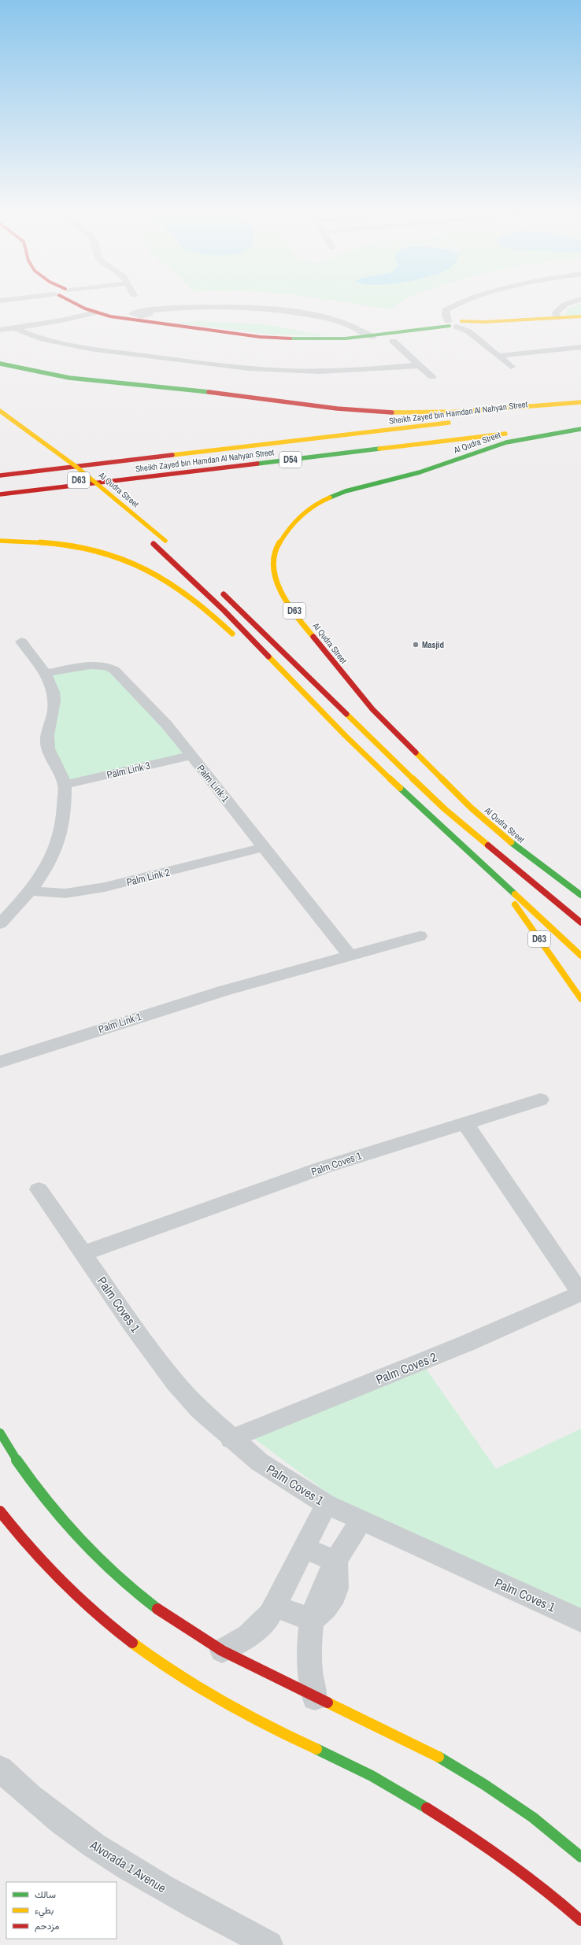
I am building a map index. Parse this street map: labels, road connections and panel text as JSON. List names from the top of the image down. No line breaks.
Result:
{"streets":{"main road":["Sheikh Zayed bin Hamdan Al Nahyan Street","Al Qudra Street","D54","D63"],"street":["Palm Link 3","Palm Link 1","Palm Link 2","Palm Coves 1","Palm Coves 2","Alvorada 1 Avenue"]},"crossings":[["Palm Link 3","Palm Link 1"],["Palm Link 1","Palm Link 2"],["Palm Coves 1","Palm Coves 2"]],"places":["Masjid"],"legend":["سالك","بطيء","مزدحم"]}
